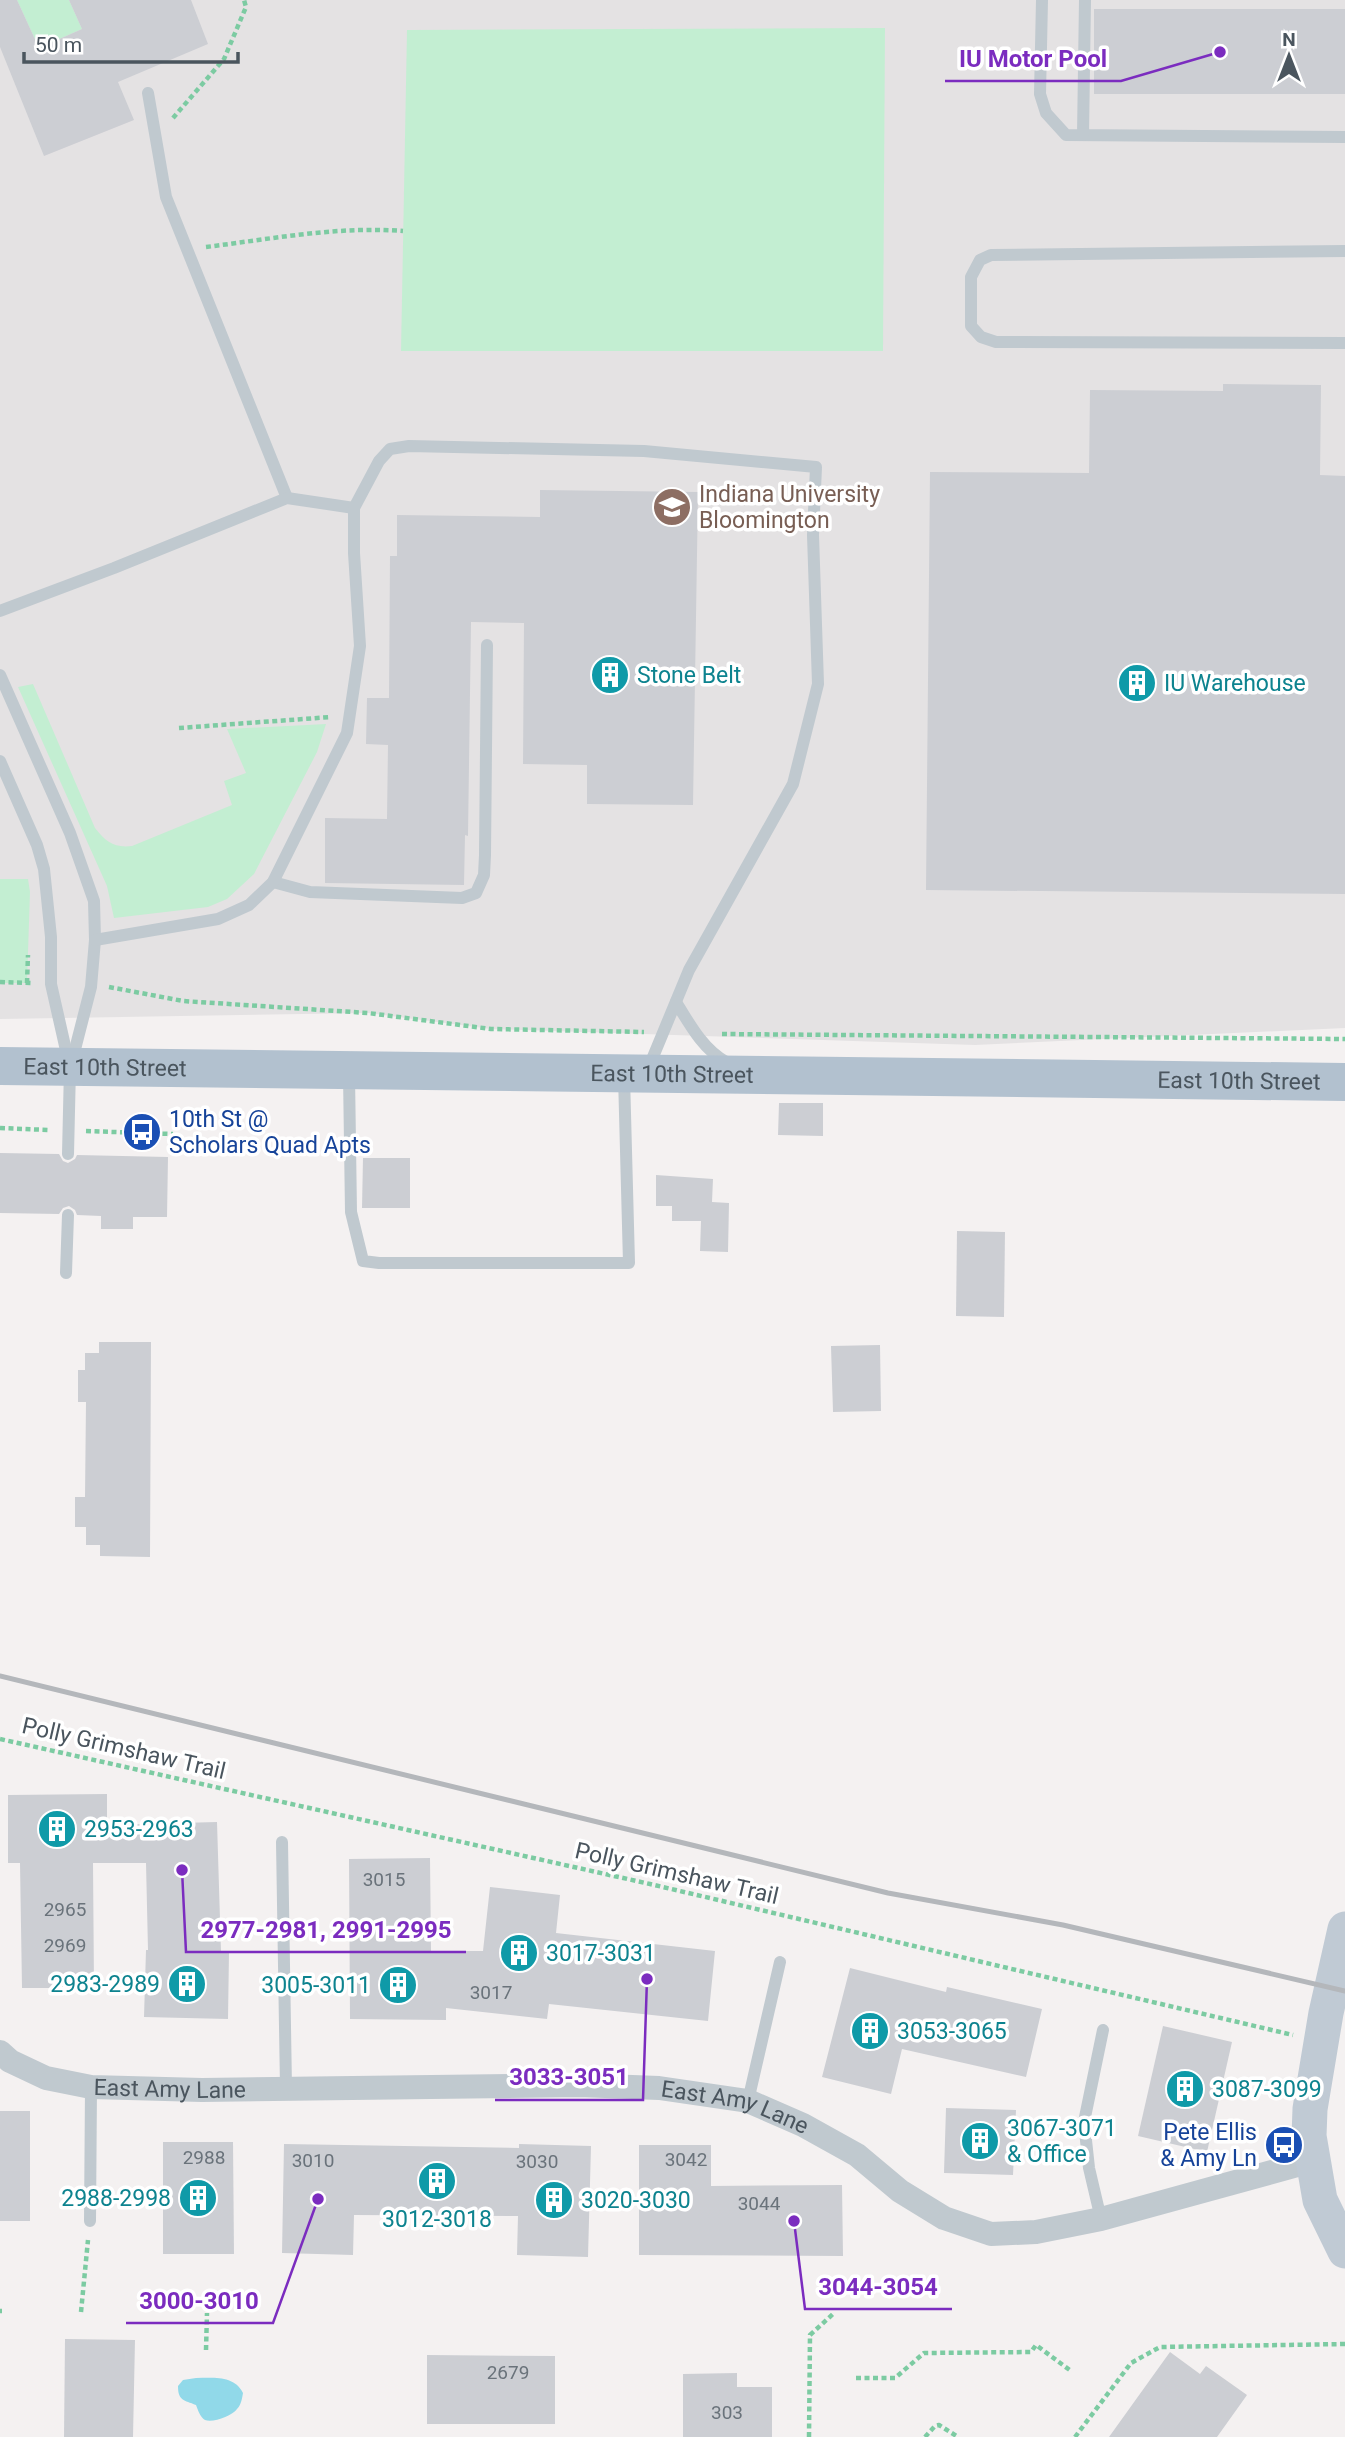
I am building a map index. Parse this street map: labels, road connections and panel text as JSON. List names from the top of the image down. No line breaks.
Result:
{"streets":{"main road":["East 10th Street"],"street":["East Amy Lane"],"path":["Polly Grimshaw Trail"]},"places":{"other":["IU Motor Pool","2977-2981, 2991-2995","3033-3051","3000-3010","3044-3054"],"school or university":["Indiana University Bloomington"],"building":["Stone Belt","IU Warehouse","2953-2963","3017-3031","2983-2989","3005-3011","3053-3065","3087-3099","3067-3071 & Office","3012-3018","2988-2998","3020-3030"],"bus stop":["10th St @ Scholars Quad Apts","Pete Ellis & Amy Ln"]},"house_numbers":["3015","2965","2969","3017","2988","3042","3010","3030","3044","2679","303"],"scale_bar":"50 m","north":"top"}
